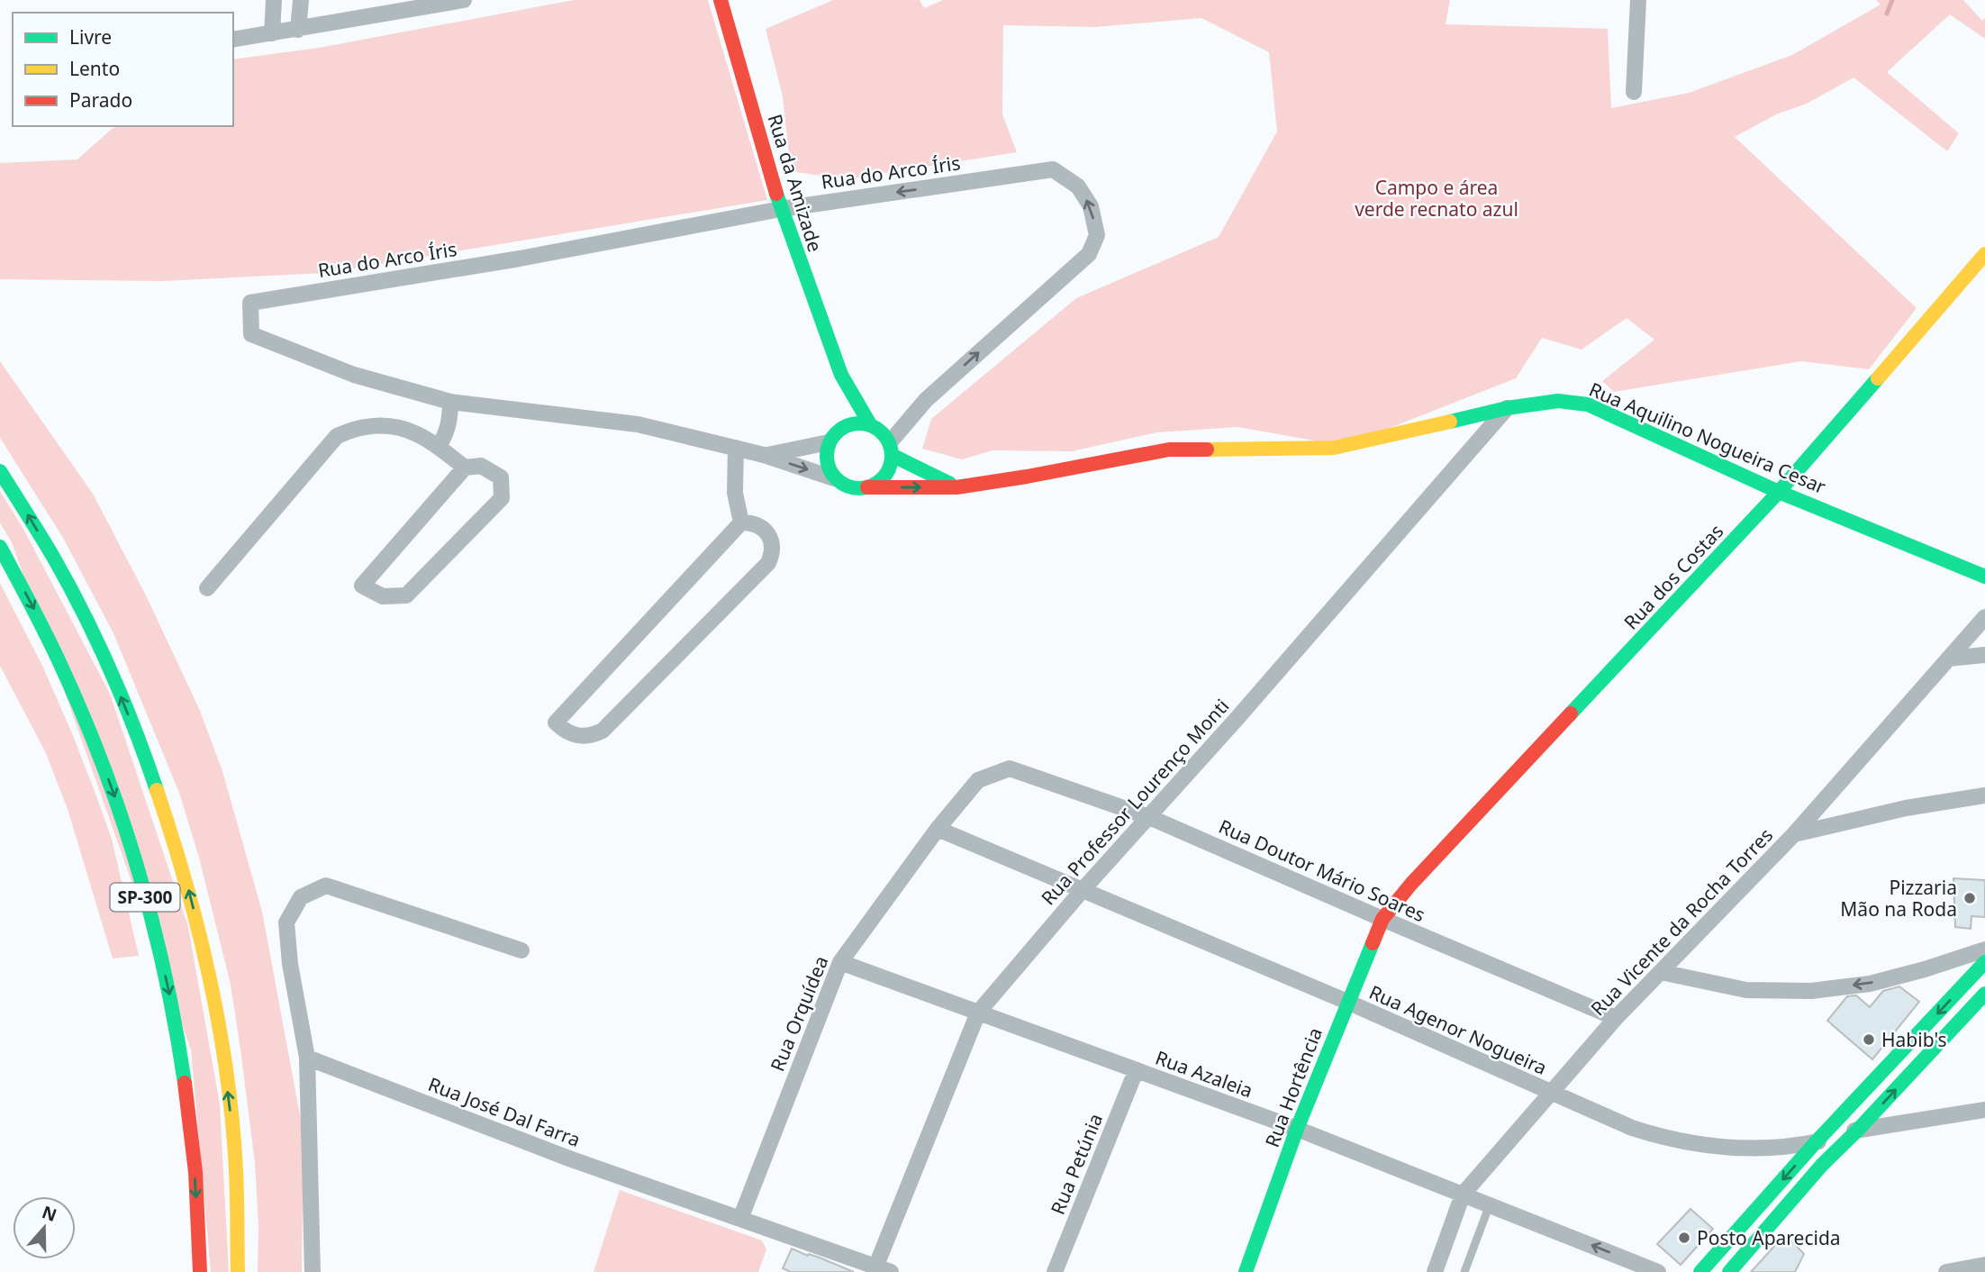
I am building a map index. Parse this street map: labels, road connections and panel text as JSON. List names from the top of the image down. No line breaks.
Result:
{"streets":{"main road":["Rua da Amizade","Rua Aquilino Nogueira Cesar","Rua dos Costas","SP-300","Rua Hortência"],"street":["Rua do Arco Íris","Rua Professor Lourenço Monti","Rua Doutor Mário Soares","Rua Vicente da Rocha Torres","Rua Orquídea","Rua Agenor Nogueira","Rua Azaleia","Rua José Dal Farra","Rua Petúnia"]},"crossings":[["Rua do Arco Íris","Rua da Amizade"],["Rua do Arco Íris","Rua Aquilino Nogueira Cesar"],["Rua da Amizade","Rua Aquilino Nogueira Cesar"],["Rua Aquilino Nogueira Cesar","Rua dos Costas"],["Rua Aquilino Nogueira Cesar","Rua Professor Lourenço Monti"],["Rua dos Costas","Rua Doutor Mário Soares"],["Rua dos Costas","Rua Hortência"],["Rua Professor Lourenço Monti","Rua Doutor Mário Soares"],["Rua Professor Lourenço Monti","Rua Agenor Nogueira"],["Rua Professor Lourenço Monti","Rua Azaleia"],["Rua Professor Lourenço Monti","Rua José Dal Farra"],["Rua Doutor Mário Soares","Rua Vicente da Rocha Torres"],["Rua Doutor Mário Soares","Rua Orquídea"],["Rua Doutor Mário Soares","Rua Hortência"],["Rua Vicente da Rocha Torres","Rua Agenor Nogueira"],["Rua Vicente da Rocha Torres","Rua Azaleia"],["Rua Orquídea","Rua Agenor Nogueira"],["Rua Orquídea","Rua Azaleia"],["Rua Orquídea","Rua José Dal Farra"],["Rua Agenor Nogueira","Rua Hortência"],["Rua Azaleia","Rua Hortência"],["Rua Azaleia","Rua Petúnia"]],"parks":["Campo e área verde recnato azul"],"places":["Pizzaria Mão na Roda","Habib's","Posto Aparecida"],"legend":["Livre","Lento","Parado"],"north":"top"}
